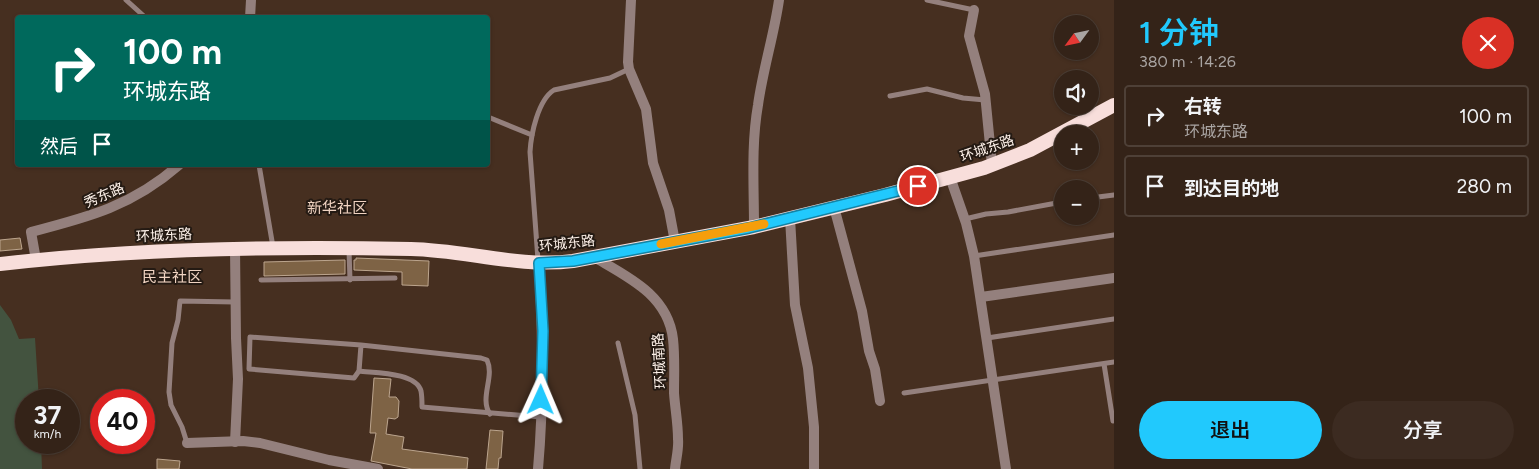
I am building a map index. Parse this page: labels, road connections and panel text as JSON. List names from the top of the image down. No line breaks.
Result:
{"streets":{"highway":["环城东路"],"street":["秀东路","环城南路"]},"crossings":[["环城东路","秀东路"],["环城东路","环城南路"]],"districts":["新华社区","民主社区"],"north":"bottom left","page":{"heading":["1 分钟","380 m · 14:26"],"map_buttons":["+","−"],"turn":["100 m","环城东路"],"list":[{"name":"右转","note":"环城东路","value":"100 m"},{"name":"到达目的地","value":"280 m"}],"then":"然后","speed":"37 km/h","limit":"40","buttons":["退出","分享"]}}
